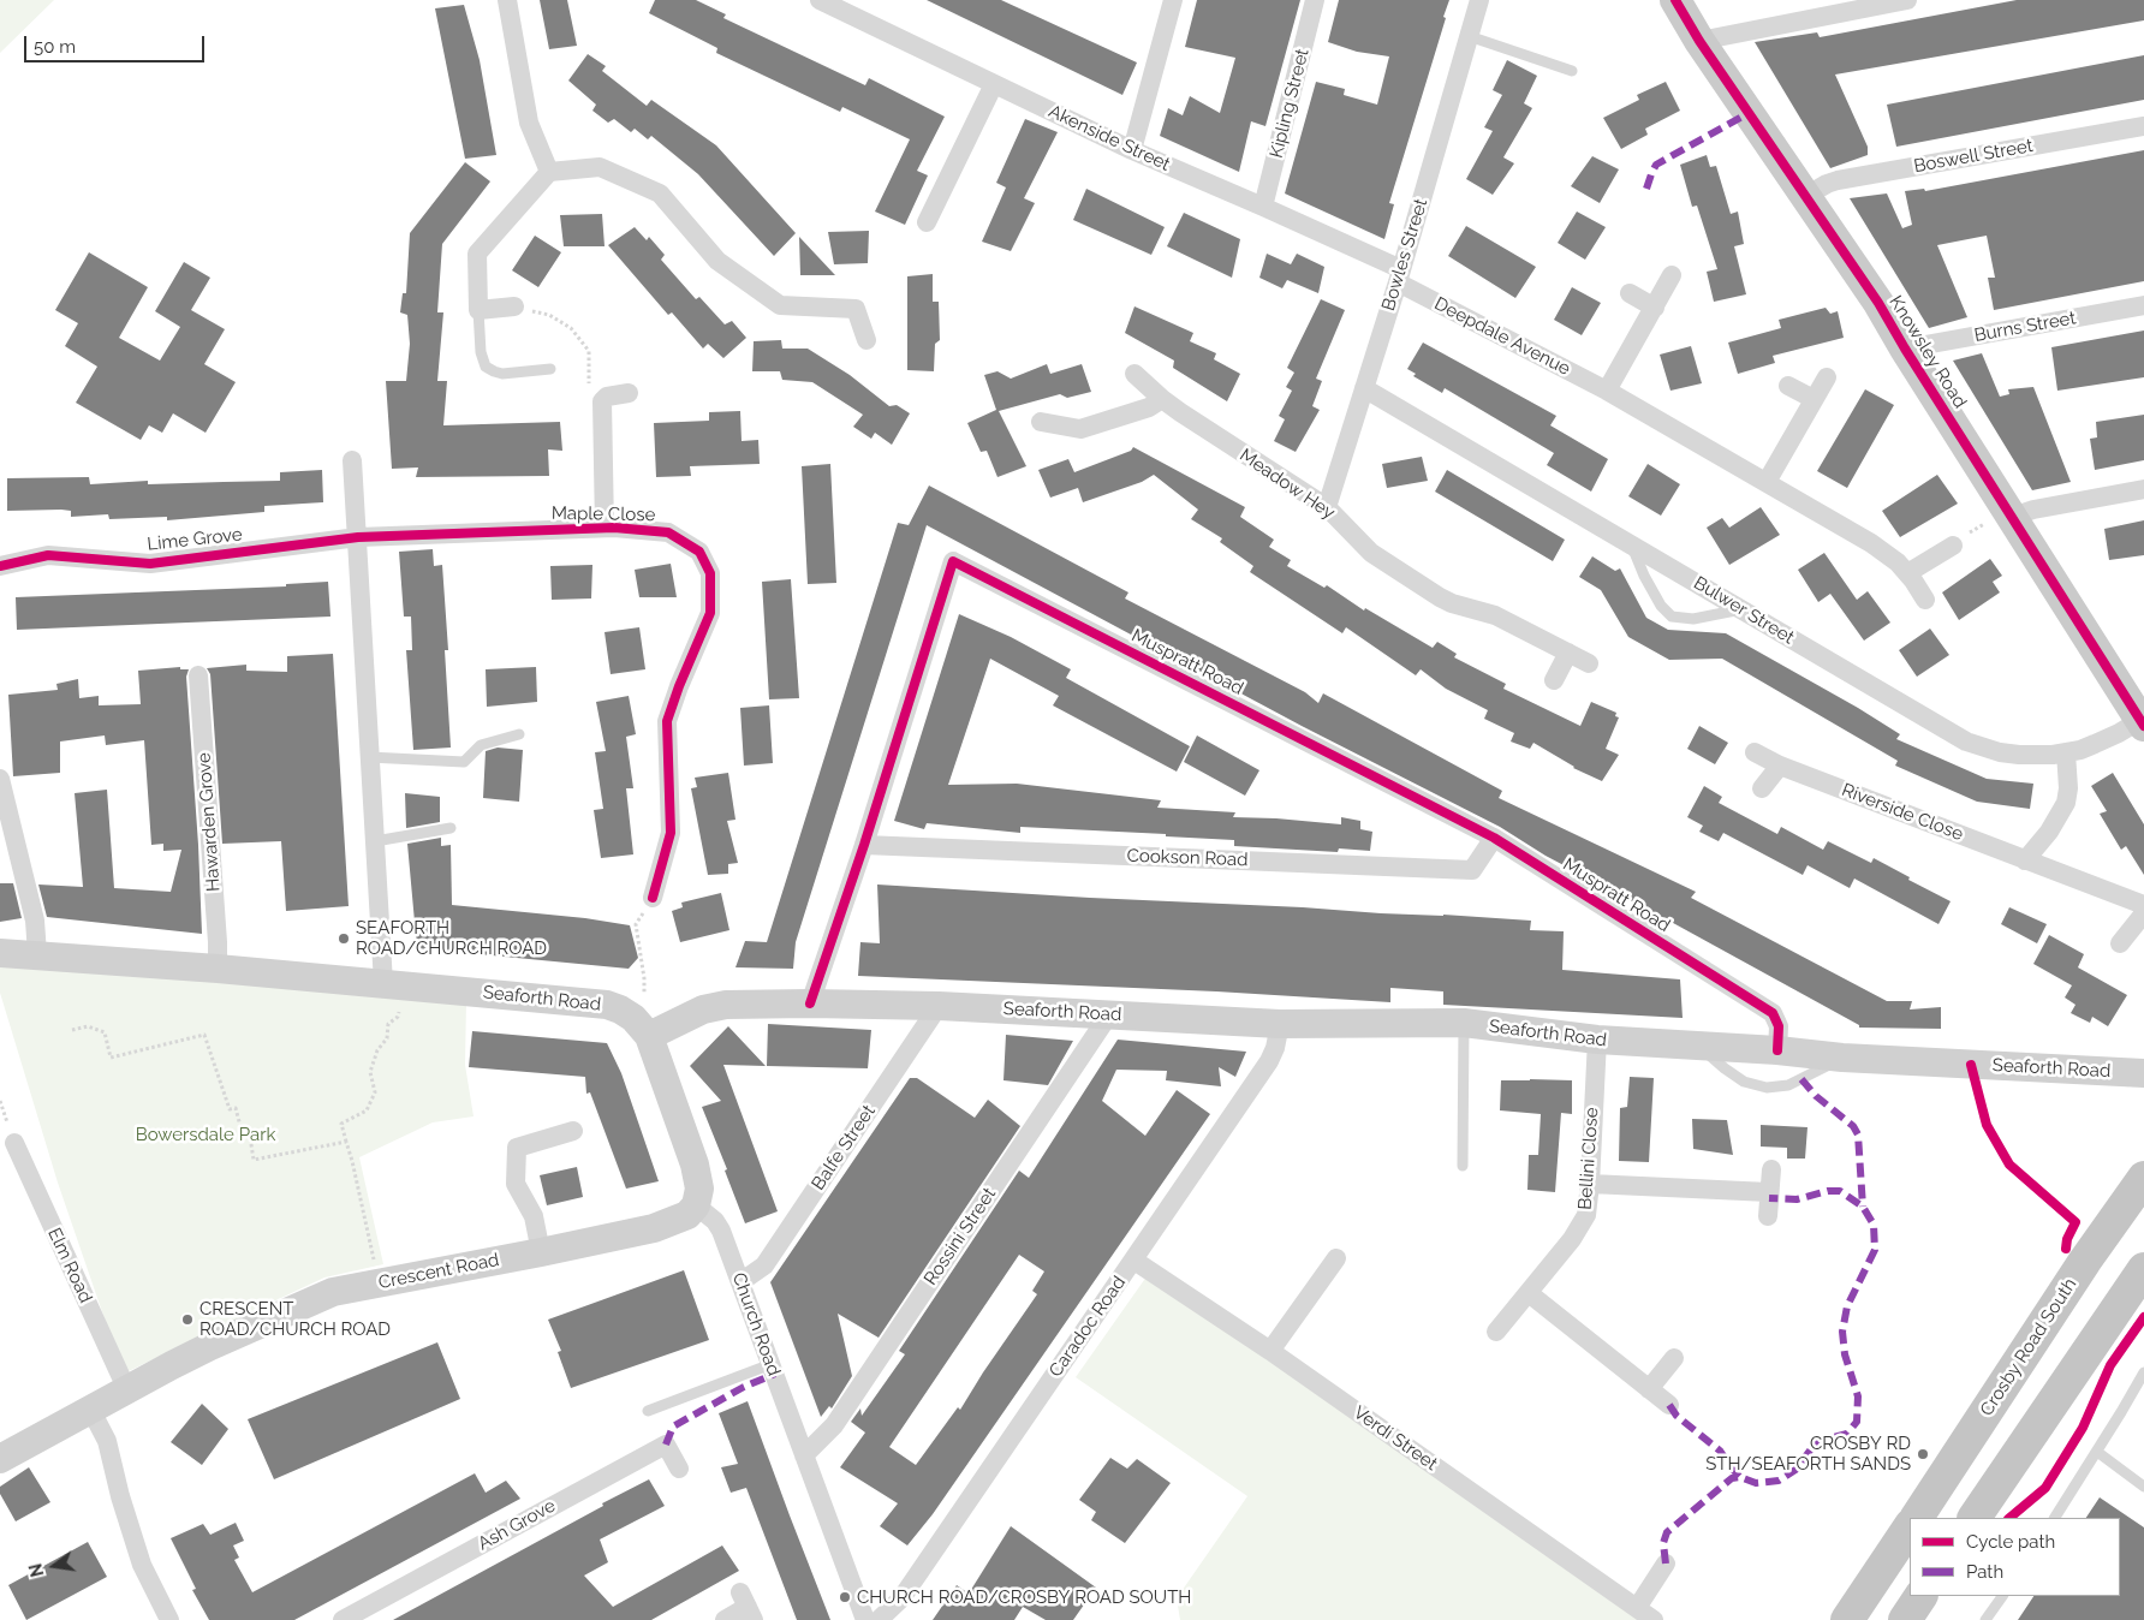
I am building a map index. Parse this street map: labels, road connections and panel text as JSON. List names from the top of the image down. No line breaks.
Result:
{"streets":{"highway":["Crosby Road South"],"main road":["Knowsley Road","Seaforth Road","Crescent Road"],"street":["Kipling Street","Akenside Street","Boswell Street","Bowles Street","Burns Street","Deepdale Avenue","Meadow Hey","Maple Close","Lime Grove","Bulwer Street","Muspratt Road","Riverside Close","Hawarden Grove","Cookson Road","Balfe Street","Bellini Close","Rossini Street","Elm Road","Church Road","Caradoc Road","Verdi Street","Ash Grove"]},"crossings":[["Kipling Street","Akenside Street"],["Akenside Street","Bowles Street"],["Akenside Street","Deepdale Avenue"],["Boswell Street","Knowsley Road"],["Bowles Street","Deepdale Avenue"],["Bowles Street","Meadow Hey"],["Bowles Street","Bulwer Street"],["Burns Street","Knowsley Road"],["Knowsley Road","Bulwer Street"],["Maple Close","Lime Grove"],["Muspratt Road","Cookson Road"],["Muspratt Road","Seaforth Road"],["Hawarden Grove","Seaforth Road"],["Seaforth Road","Balfe Street"],["Seaforth Road","Bellini Close"],["Seaforth Road","Rossini Street"],["Seaforth Road","Caradoc Road"],["Balfe Street","Church Road"],["Rossini Street","Church Road"],["Elm Road","Crescent Road"],["Crescent Road","Church Road"],["Caradoc Road","Verdi Street"]],"parks":["Bowersdale Park"],"places":["SEAFORTH ROAD/CHURCH ROAD","CRESCENT ROAD/CHURCH ROAD","CROSBY RD STH/SEAFORTH SANDS","CHURCH ROAD/CROSBY ROAD SOUTH"],"legend":["Cycle path","Path"],"scale_bar":"50 m","north":"left"}
